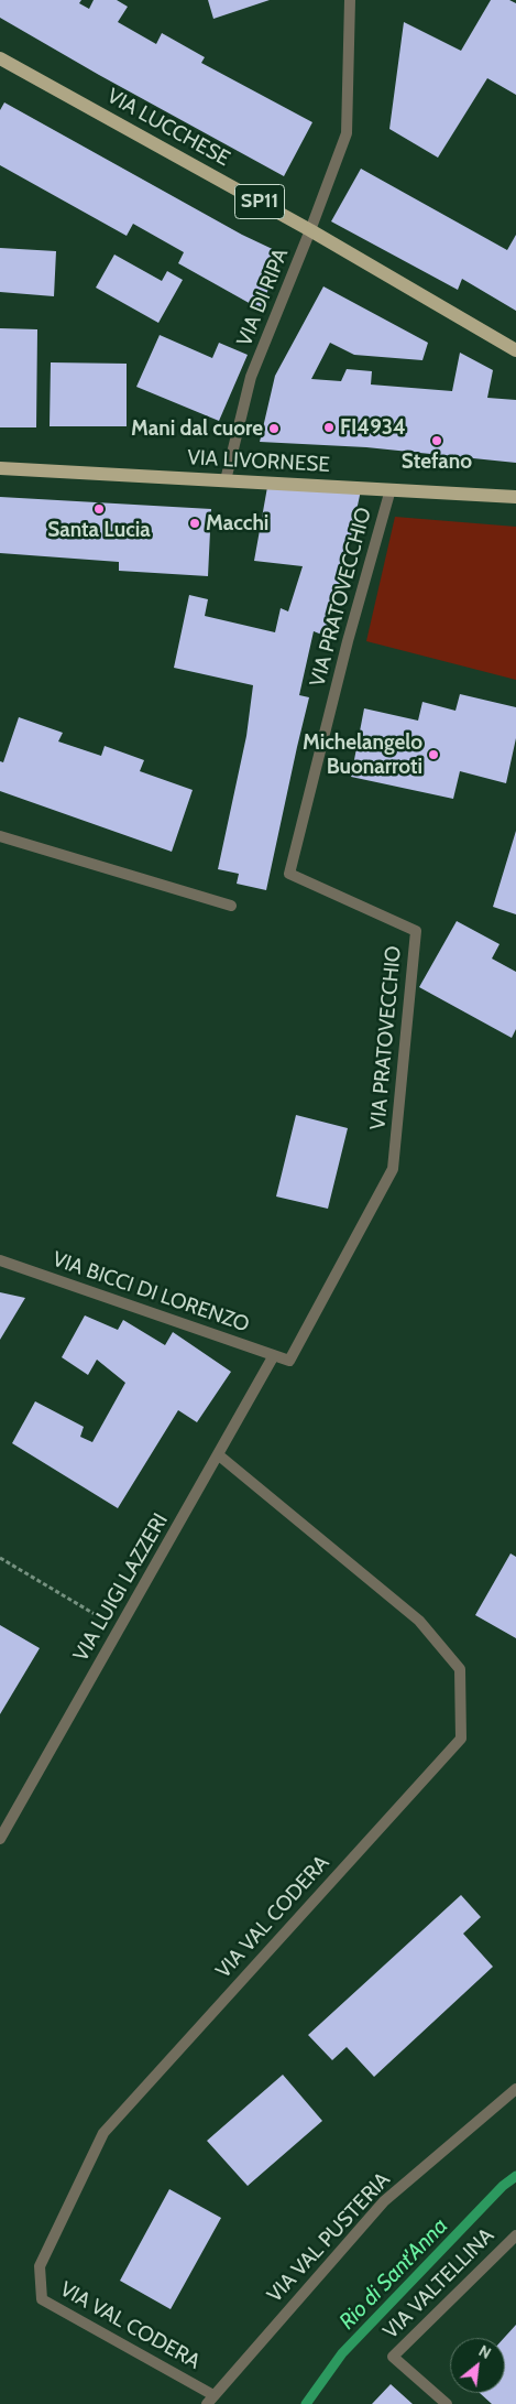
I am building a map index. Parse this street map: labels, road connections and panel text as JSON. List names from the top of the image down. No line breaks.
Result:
{"streets":{"main road":["VIA LUCCHESE","SP11","VIA LIVORNESE"],"street":["VIA DI RIPA","VIA PRATOVECCHIO","VIA BICCI DI LORENZO","VIA LUIGI LAZZERI","VIA VAL CODERA","VIA VAL PUSTERIA","VIA VALTELLINA"]},"crossings":[["VIA LUCCHESE","VIA DI RIPA"],["VIA DI RIPA","VIA LIVORNESE"],["VIA LIVORNESE","VIA PRATOVECCHIO"],["VIA PRATOVECCHIO","VIA BICCI DI LORENZO"],["VIA BICCI DI LORENZO","VIA LUIGI LAZZERI"],["VIA LUIGI LAZZERI","VIA VAL CODERA"],["VIA VAL CODERA","VIA VAL PUSTERIA"]],"water":["Rio di Sant'Anna"],"places":["FI4934","Mani dal cuore","Stefano","Santa Lucia","Macchi","Michelangelo Buonarroti"],"north":"top right"}
